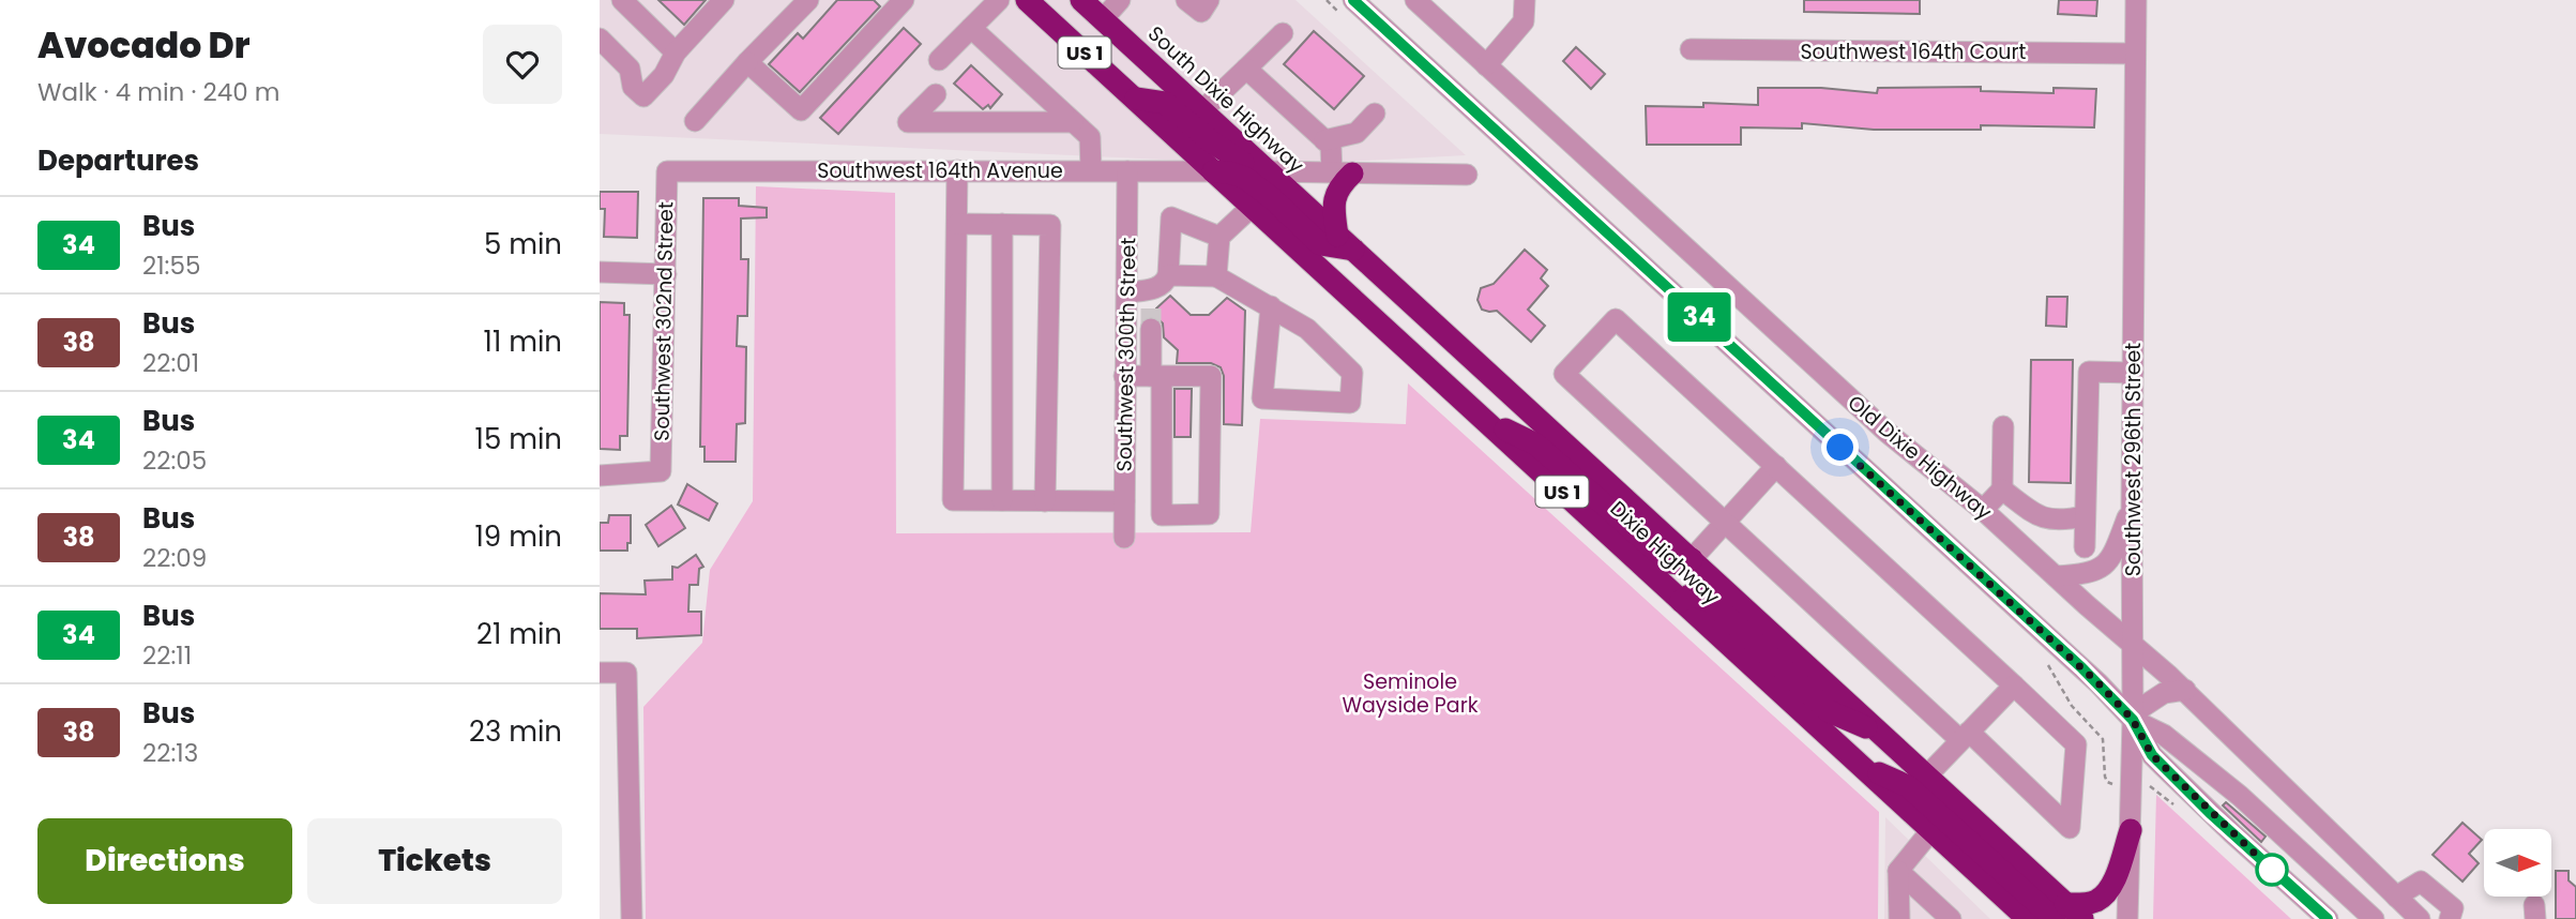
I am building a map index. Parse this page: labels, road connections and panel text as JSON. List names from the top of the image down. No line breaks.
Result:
{"streets":{"highway":["US 1","South Dixie Highway","Dixie Highway"],"street":["Southwest 164th Court","Southwest 164th Avenue","Southwest 302nd Street","Southwest 300th Street","Old Dixie Highway","Southwest 296th Street"]},"crossings":[["Southwest 164th Court","Southwest 296th Street"],["US 1","Southwest 164th Avenue"],["US 1","Dixie Highway"],["South Dixie Highway","Dixie Highway"],["Southwest 164th Avenue","Southwest 302nd Street"],["Southwest 164th Avenue","Southwest 300th Street"],["Old Dixie Highway","Southwest 296th Street"]],"parks":["Seminole Wayside Park"],"lines":["bus line 34"],"north":"right","page":{"heading":[["Avocado Dr","Walk · 4 min · 240 m"],"Departures"],"on_map":"34","list":[{"mark":"34","name":"Bus","note":"21:55","value":"5 min"},{"mark":"38","name":"Bus","note":"22:01","value":"11 min"},{"mark":"34","name":"Bus","note":"22:05","value":"15 min"},{"mark":"38","name":"Bus","note":"22:09","value":"19 min"},{"mark":"34","name":"Bus","note":"22:11","value":"21 min"},{"mark":"38","name":"Bus","note":"22:13","value":"23 min"}],"buttons":["Directions","Tickets"]}}
